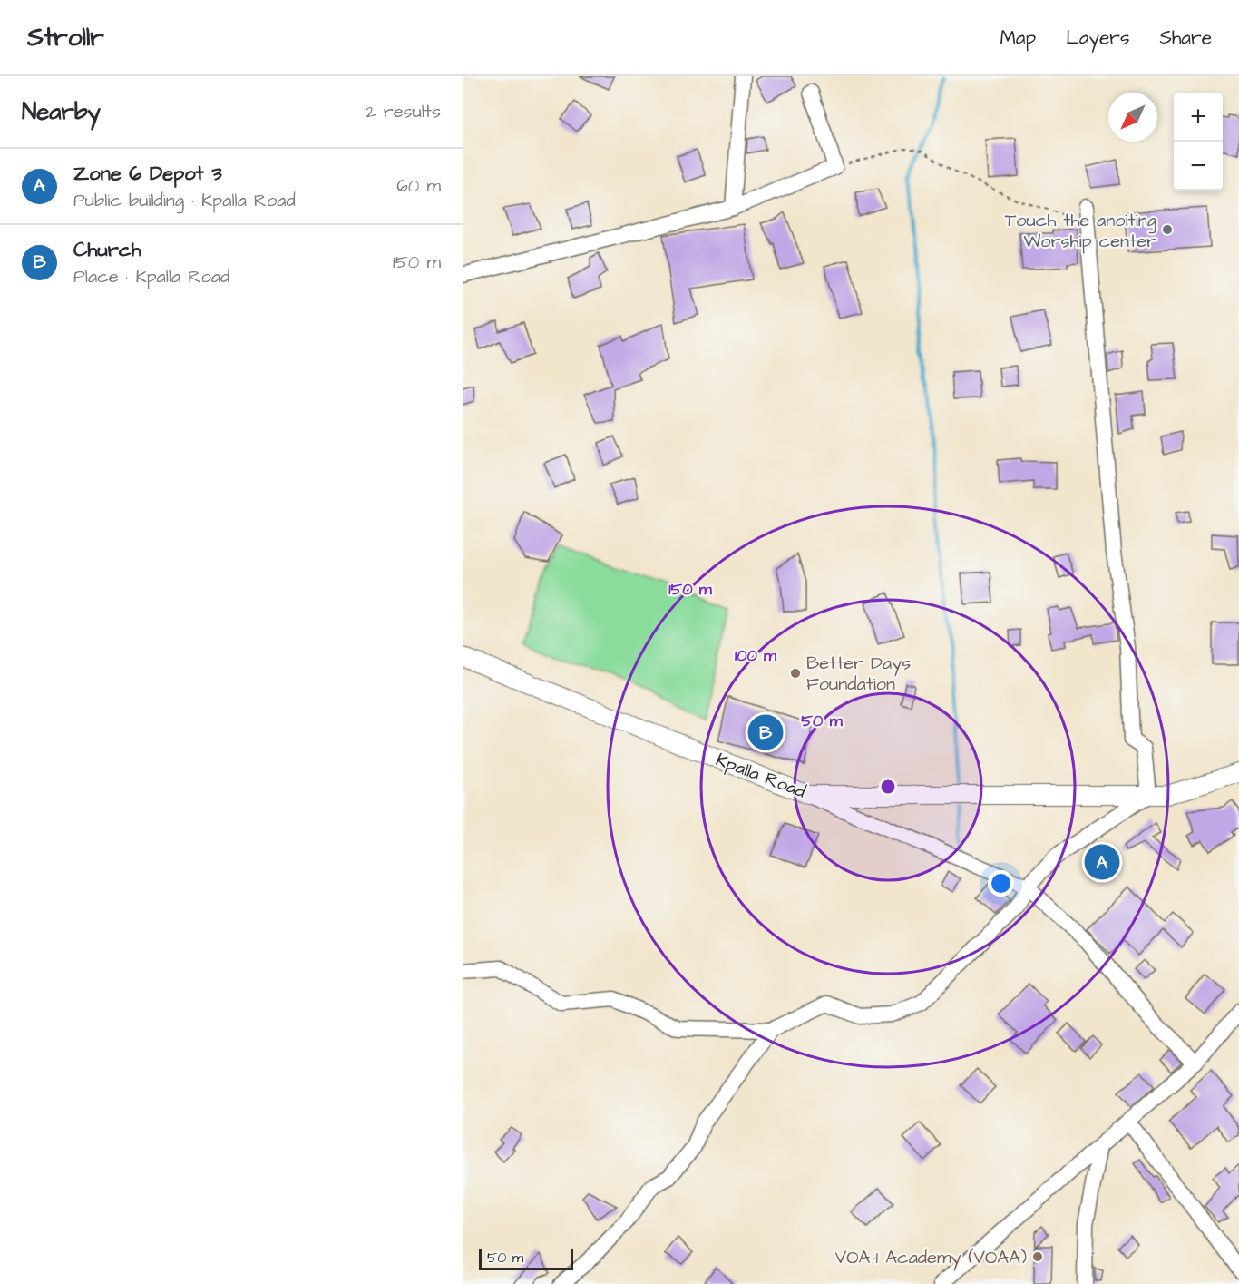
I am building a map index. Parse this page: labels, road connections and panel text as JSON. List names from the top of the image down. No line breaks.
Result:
{"streets":{"street":["Kpalla Road"]},"places":["Touch the anoiting Worship center","Better Days Foundation","VOA-1 Academy (VOAA)"],"scale_bar":"50 m","north":"bottom left","page":{"header":"Strollr","nav":["Map","Layers","Share"],"heading":["Nearby","2 results"],"map_buttons":["+","−"],"list":[{"mark":"A","name":"Zone 6 Depot 3","note":"Public building · Kpalla Road","value":"60 m"},{"mark":"B","name":"Church","note":"Place · Kpalla Road","value":"150 m"}],"pins":["B","A"],"scale":"50 m"},"rings":["150 m","100 m","50 m"]}
